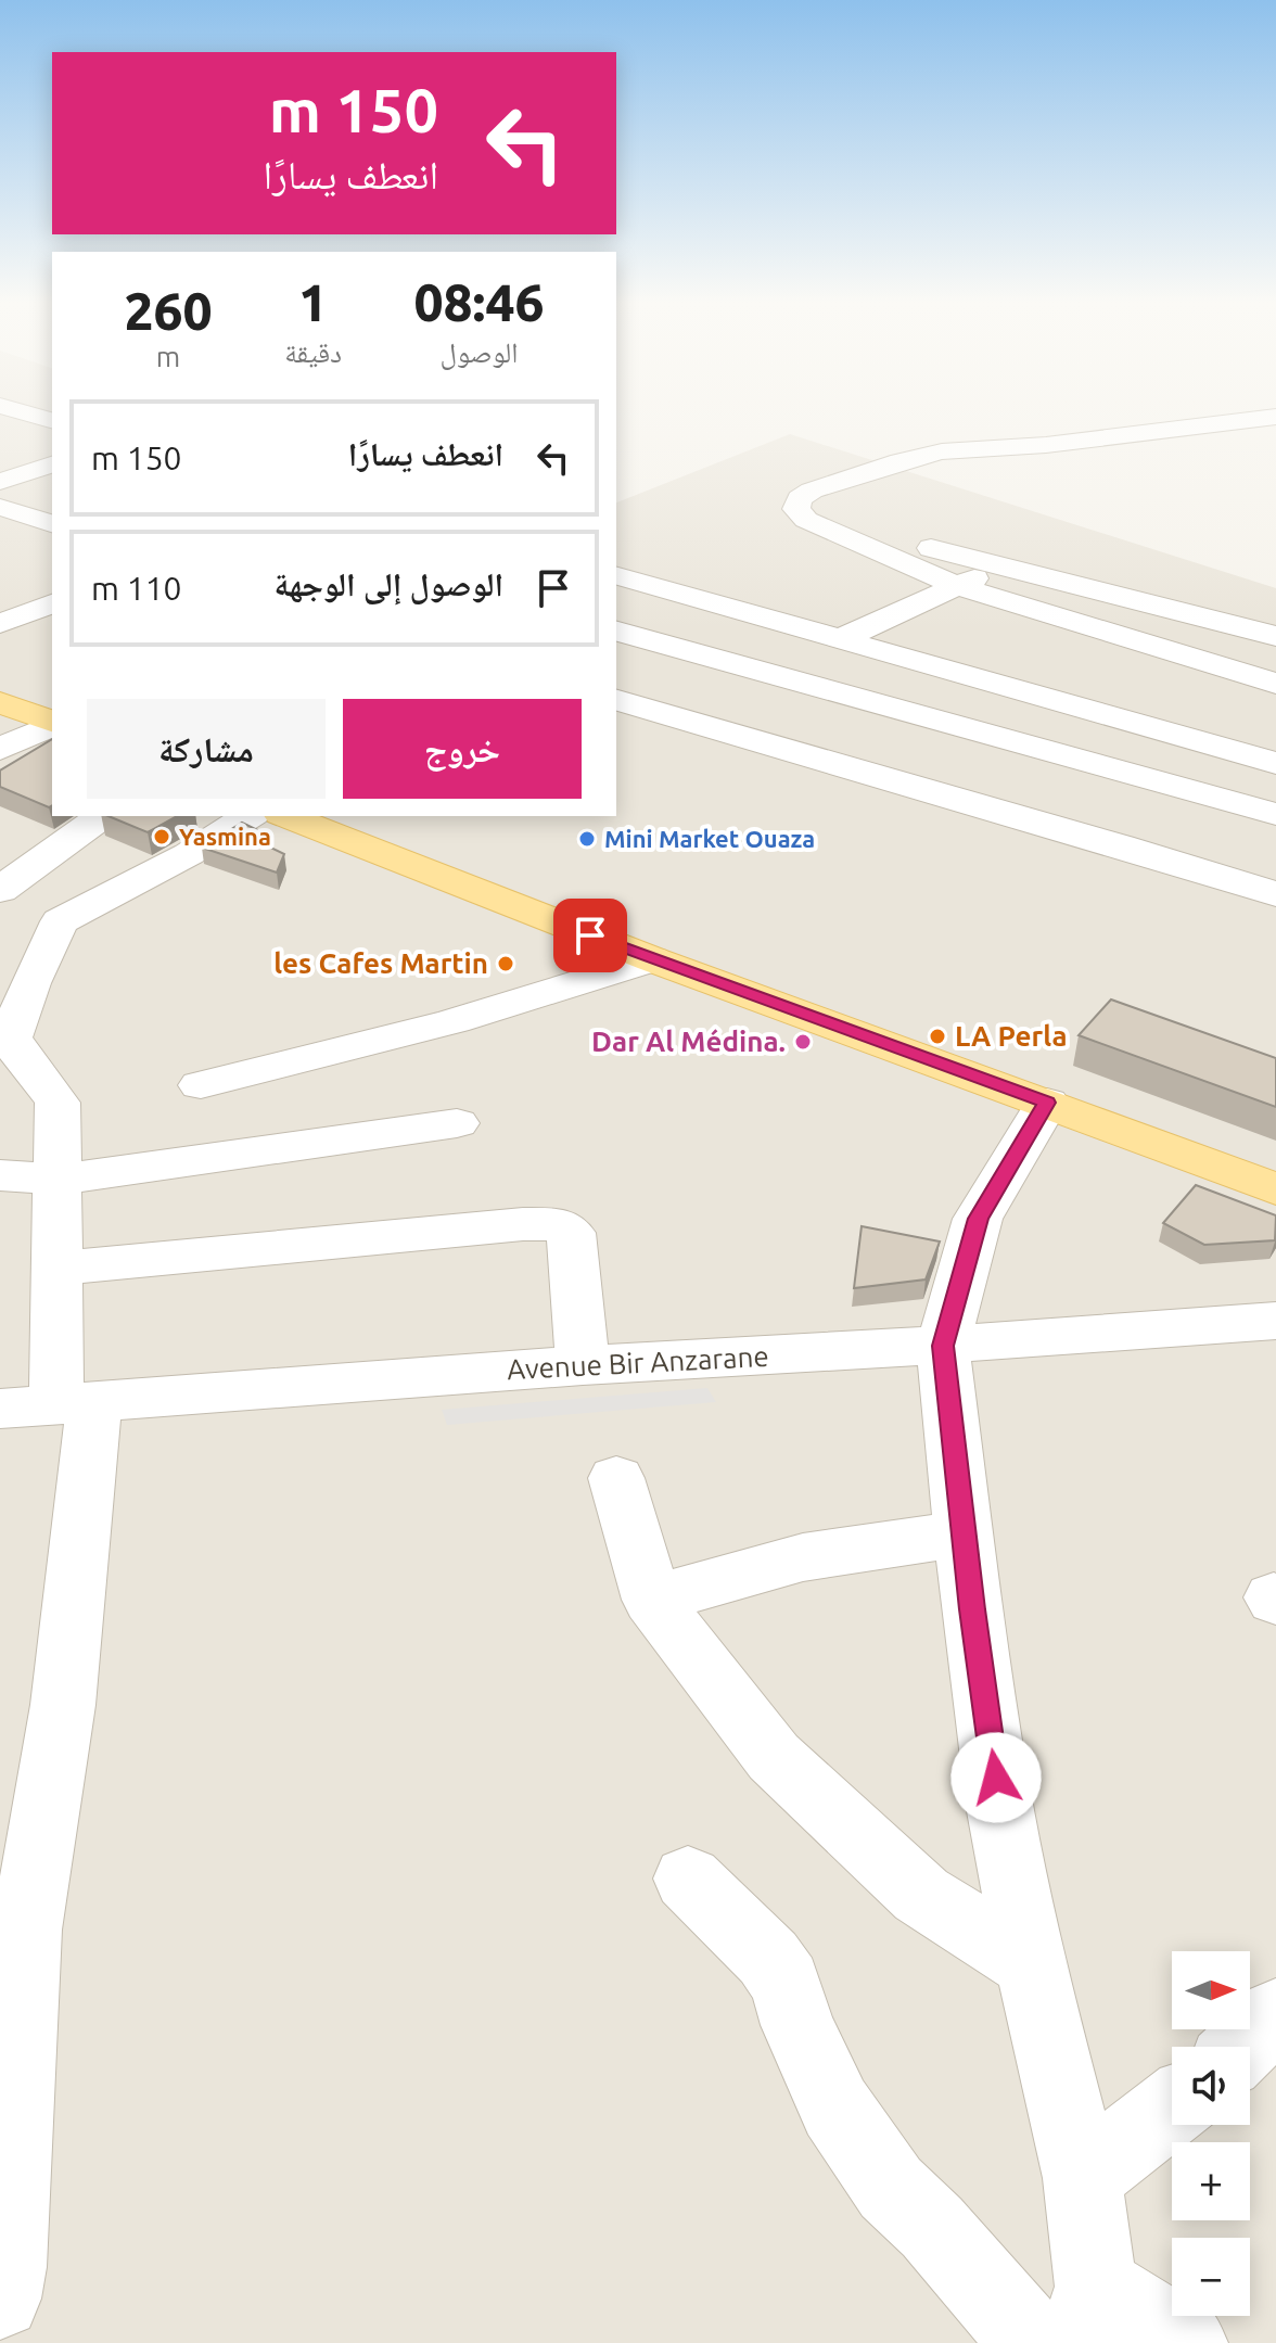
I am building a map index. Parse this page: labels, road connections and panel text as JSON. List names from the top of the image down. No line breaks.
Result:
{"streets":{"street":["Avenue Bir Anzarane"]},"places":["Yasmina","Mini Market Ouaza","les Cafes Martin","LA Perla","Dar Al Médina."],"north":"right","page":{"turn":["150 m","انعطف يسارًا"],"eta":["08:46","الوصول","1","دقيقة","260","m"],"list":[{"name":"انعطف يسارًا","value":"150 m"},{"name":"الوصول إلى الوجهة","value":"110 m"}],"buttons":["خروج","مشاركة"],"map_buttons":["+","−"]}}
